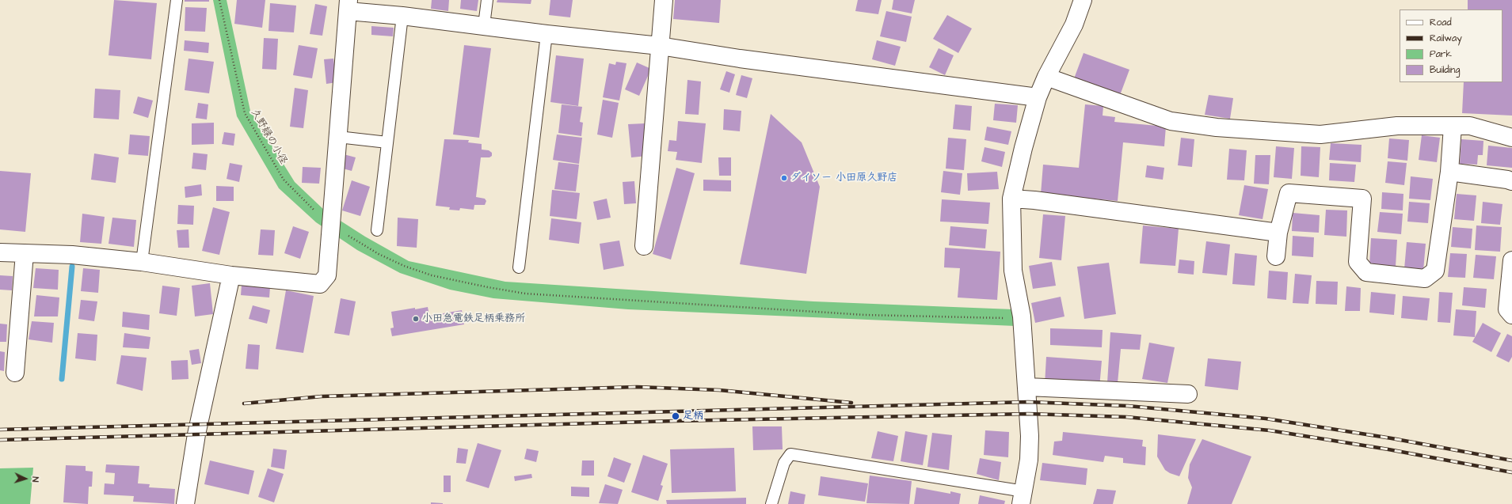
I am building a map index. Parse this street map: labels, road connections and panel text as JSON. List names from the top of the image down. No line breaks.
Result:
{"streets":{"path":["久野緑の小径"]},"places":["ダイソー 小田原久野店","小田急電鉄足柄乗務所","足柄"],"legend":["Road","Railway","Park","Building"],"north":"right"}
